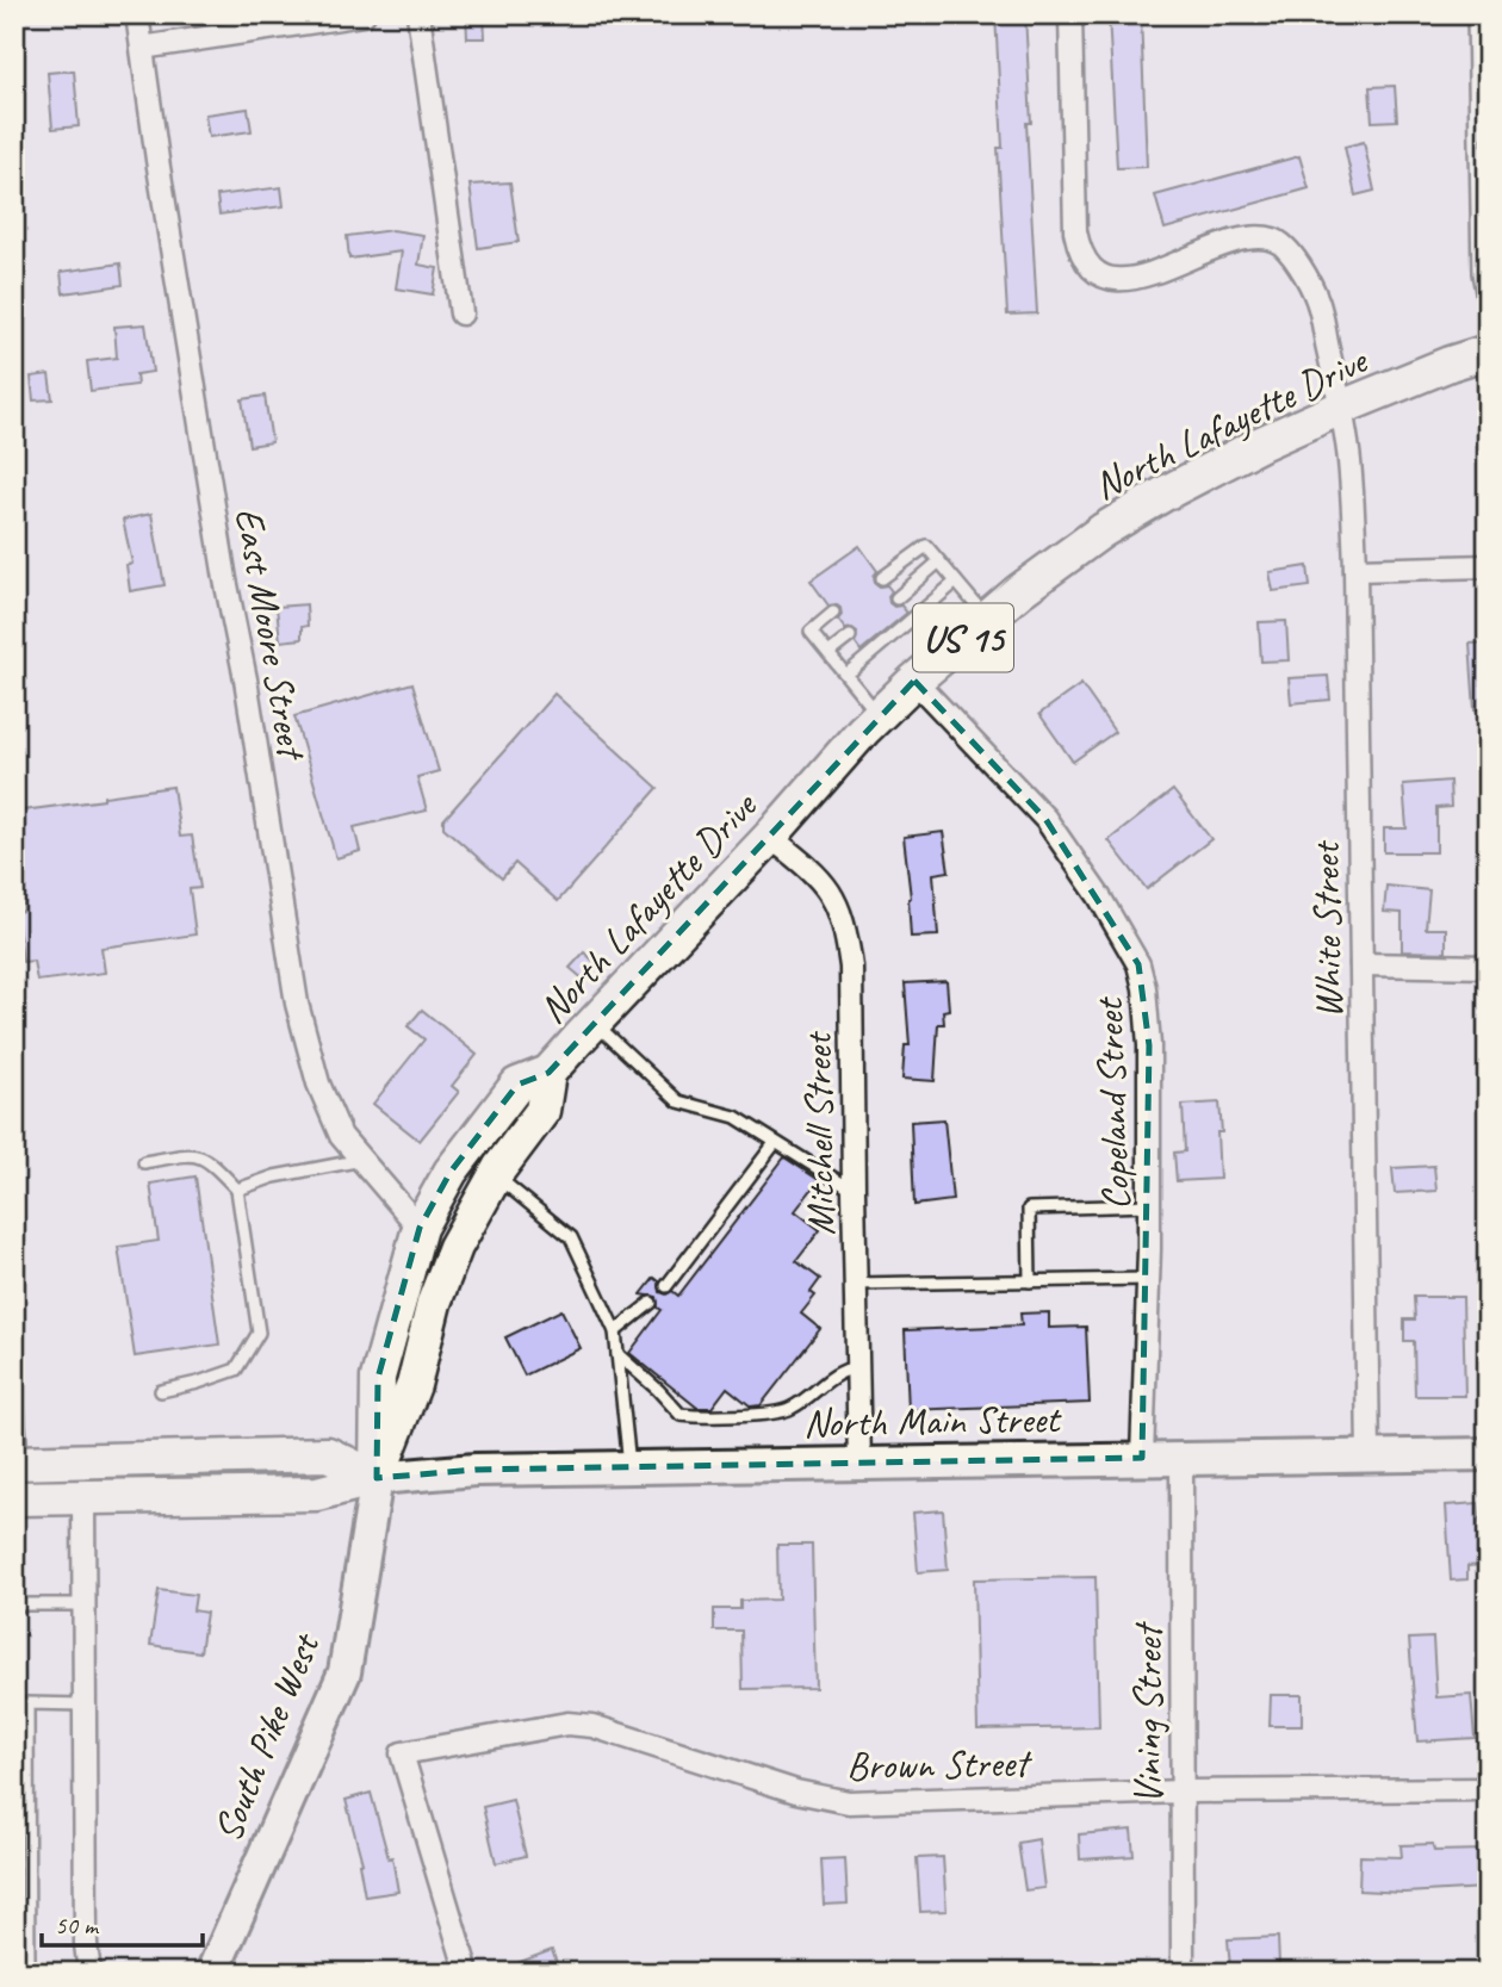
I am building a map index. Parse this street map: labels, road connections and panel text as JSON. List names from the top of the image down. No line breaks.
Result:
{"streets":{"main road":["North Lafayette Drive","US 15","North Main Street","South Pike West"],"street":["East Moore Street","White Street","Copeland Street","Mitchell Street","Vining Street","Brown Street"]},"crossings":[["North Lafayette Drive","East Moore Street"],["North Lafayette Drive","White Street"],["North Lafayette Drive","Copeland Street"],["North Lafayette Drive","Mitchell Street"],["North Lafayette Drive","North Main Street"],["North Lafayette Drive","South Pike West"],["White Street","North Main Street"],["Copeland Street","North Main Street"],["Mitchell Street","North Main Street"],["North Main Street","Vining Street"],["North Main Street","South Pike West"],["Vining Street","Brown Street"]],"scale_bar":"50 m"}
